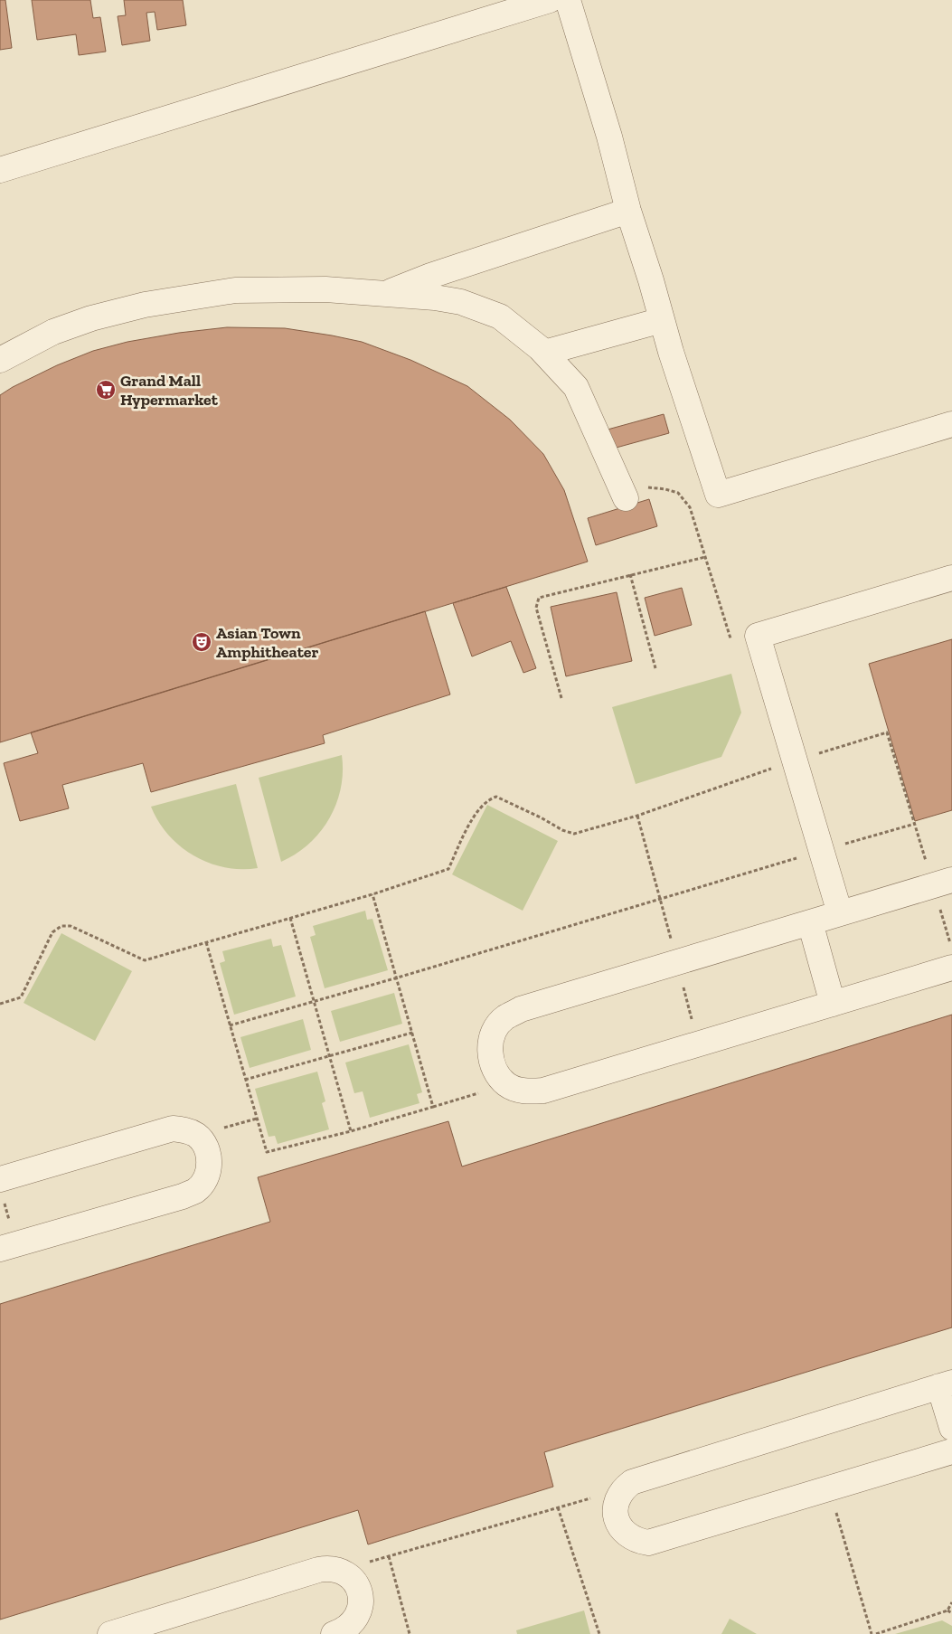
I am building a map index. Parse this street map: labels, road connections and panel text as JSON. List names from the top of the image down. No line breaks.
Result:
{"places":{"supermarket":["Grand Mall Hypermarket"],"theatre":["Asian Town Amphitheater"]}}
